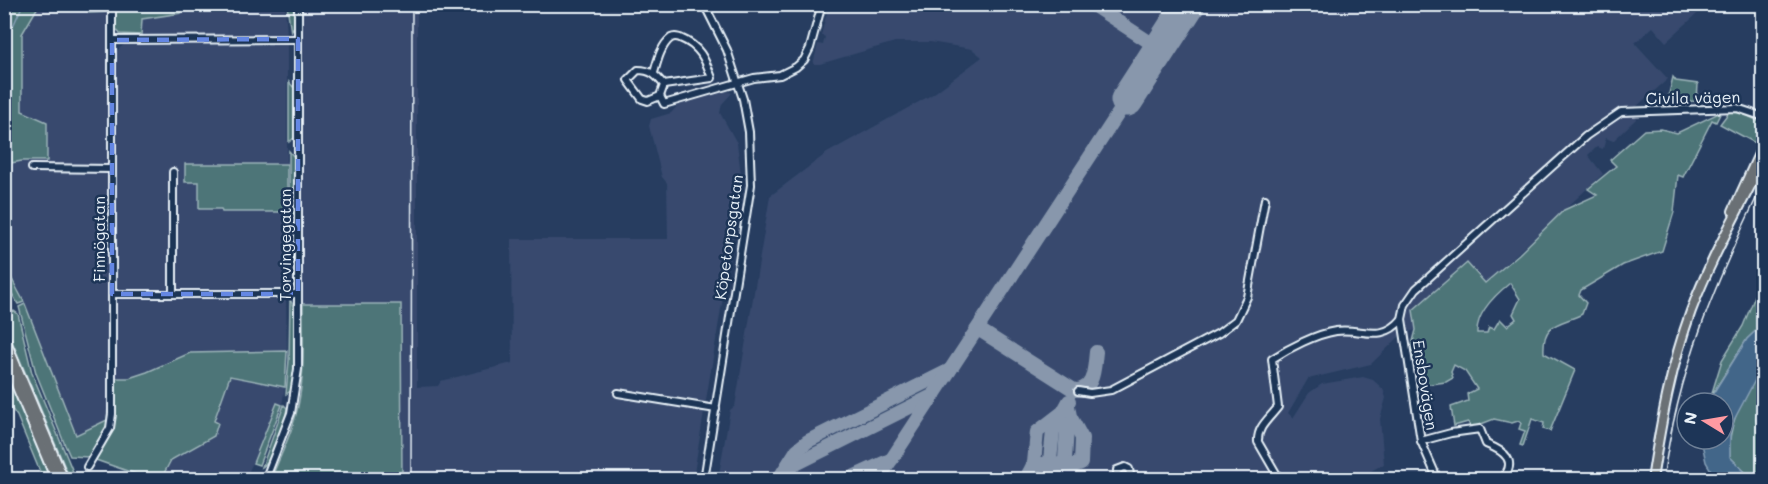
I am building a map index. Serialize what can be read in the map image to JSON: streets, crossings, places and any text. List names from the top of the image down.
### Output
{
  "streets": {
    "street": [
      "Civila vägen",
      "Köpetorpsgatan",
      "Finnögatan",
      "Torvingegatan",
      "Ensbovägen"
    ]
  },
  "crossings": [
    ["Civila vägen", "Ensbovägen"]
  ],
  "north": "left"
}
